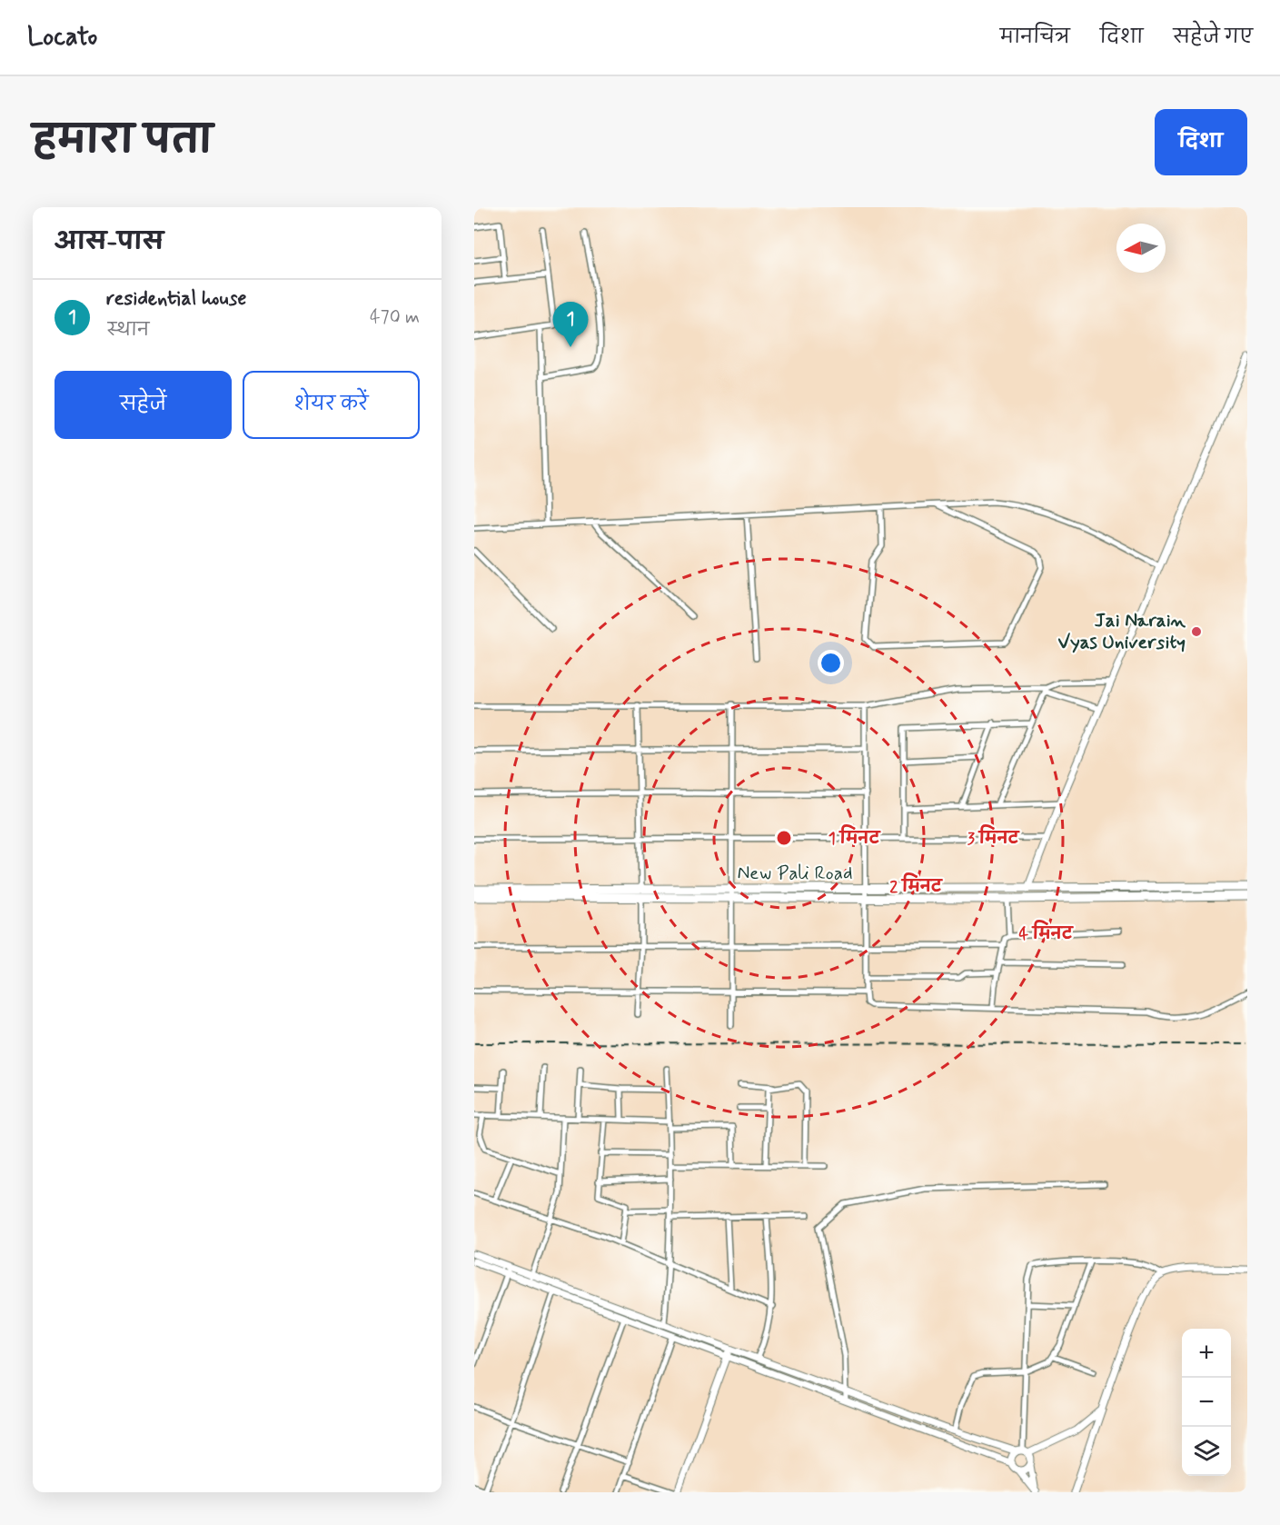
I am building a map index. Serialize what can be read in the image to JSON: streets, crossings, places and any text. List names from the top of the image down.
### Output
{
  "streets": {
    "highway": ["New Pali Road"]
  },
  "places": ["Jai Narain Vyas University"],
  "north": "left",
  "page": {
    "header": "Locato",
    "nav": ["मानचित्र", "दिशा", "सहेजे गए"],
    "title": "हमारा पता",
    "buttons": [
      "दिशा",
      ["सहेजें", "शेयर करें"]
    ],
    "heading": "आस-पास",
    "list": [
      {
        "mark": "1",
        "name": "residential house",
        "note": "स्थान",
        "value": "470 m"
      }
    ],
    "pins": "1",
    "map_buttons": ["+", "−"]
  },
  "rings": [
    "1 मिनट",
    "3 मिनट",
    "2 मिनट",
    "4 मिनट"
  ]
}
